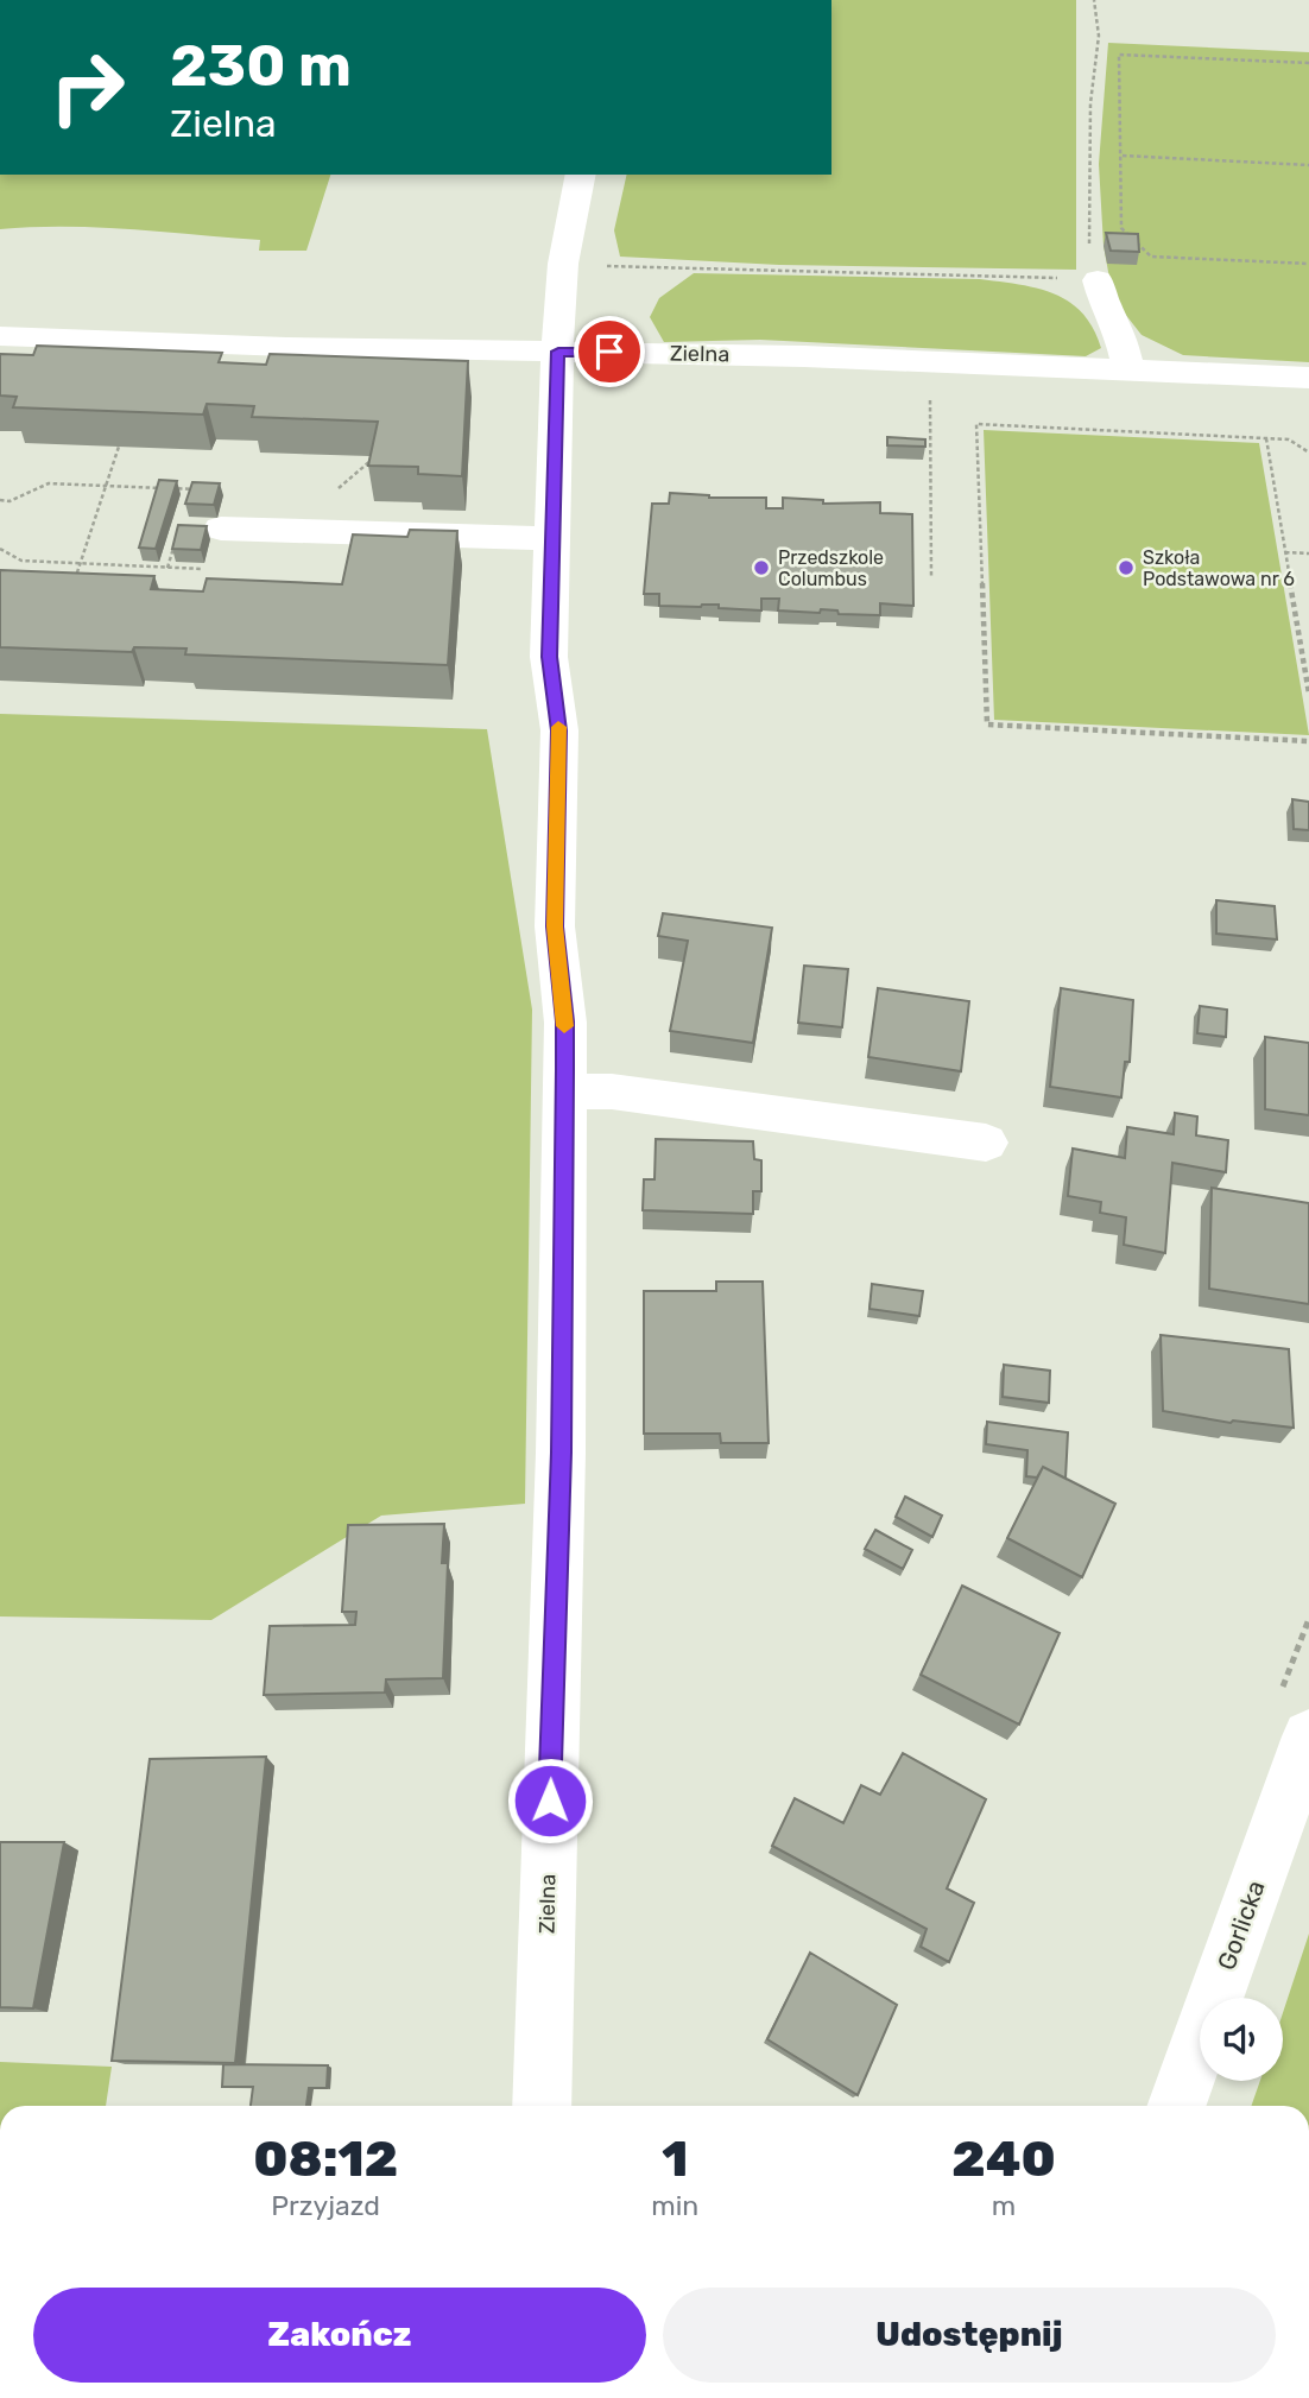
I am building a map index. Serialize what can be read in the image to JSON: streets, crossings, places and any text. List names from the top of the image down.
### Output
{
  "streets": {
    "street": ["Zielna", "Gorlicka"]
  },
  "places": ["Przedszkole Columbus", "Szkoła Podstawowa nr 6"],
  "page": {
    "turn": ["230 m", "Zielna"],
    "eta": [
      "08:12",
      "Przyjazd",
      "1",
      "min",
      "240",
      "m"
    ],
    "buttons": ["Zakończ", "Udostępnij"]
  }
}
